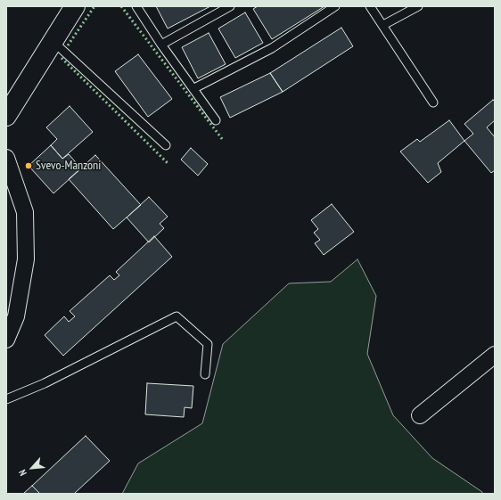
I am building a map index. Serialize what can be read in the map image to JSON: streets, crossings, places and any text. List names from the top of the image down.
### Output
{
  "places": ["Svevo-Manzoni"],
  "north": "bottom left"
}
